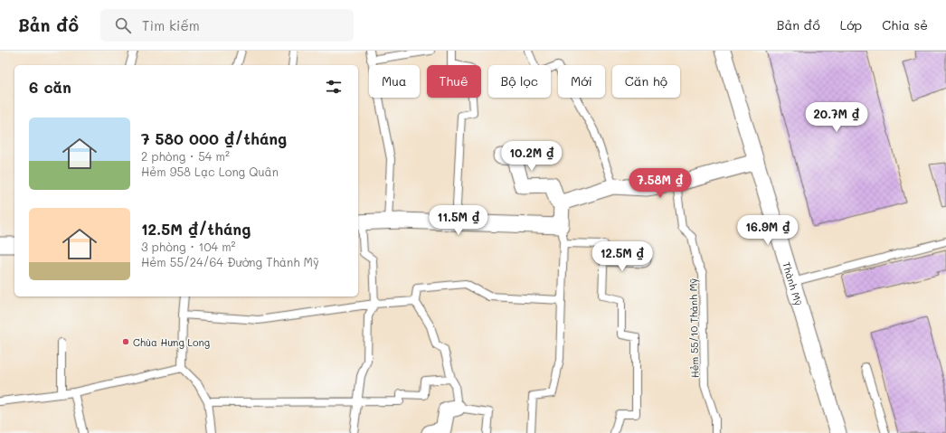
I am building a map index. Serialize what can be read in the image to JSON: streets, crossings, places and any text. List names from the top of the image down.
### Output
{
  "streets": {
    "street": ["Thành Mỹ"],
    "lane": ["Hẻm 55/10 Thành Mỹ"]
  },
  "places": ["Chùa Hưng Long"],
  "page": {
    "header": "Bản đồ",
    "search": "Tìm kiếm",
    "nav": ["Bản đồ", "Lớp", "Chia sẻ"],
    "chip": [
      "Mua",
      "Thuê",
      "Bộ lọc",
      "Mới",
      "Căn hộ"
    ],
    "heading": "6 căn",
    "price": [
      "20.7M ₫",
      "10.2M ₫",
      "7.58M ₫",
      "11.5M ₫",
      "16.9M ₫",
      "12.5M ₫"
    ],
    "list": [
      {
        "name": "7 580 000 ₫/tháng",
        "note": "2 phòng · 54 m² · Hẻm 958 Lạc Long Quân"
      },
      {
        "name": "12.5M ₫/tháng",
        "note": "3 phòng · 104 m² · Hẻm 55/24/64 Đường Thành Mỹ"
      }
    ]
  }
}
